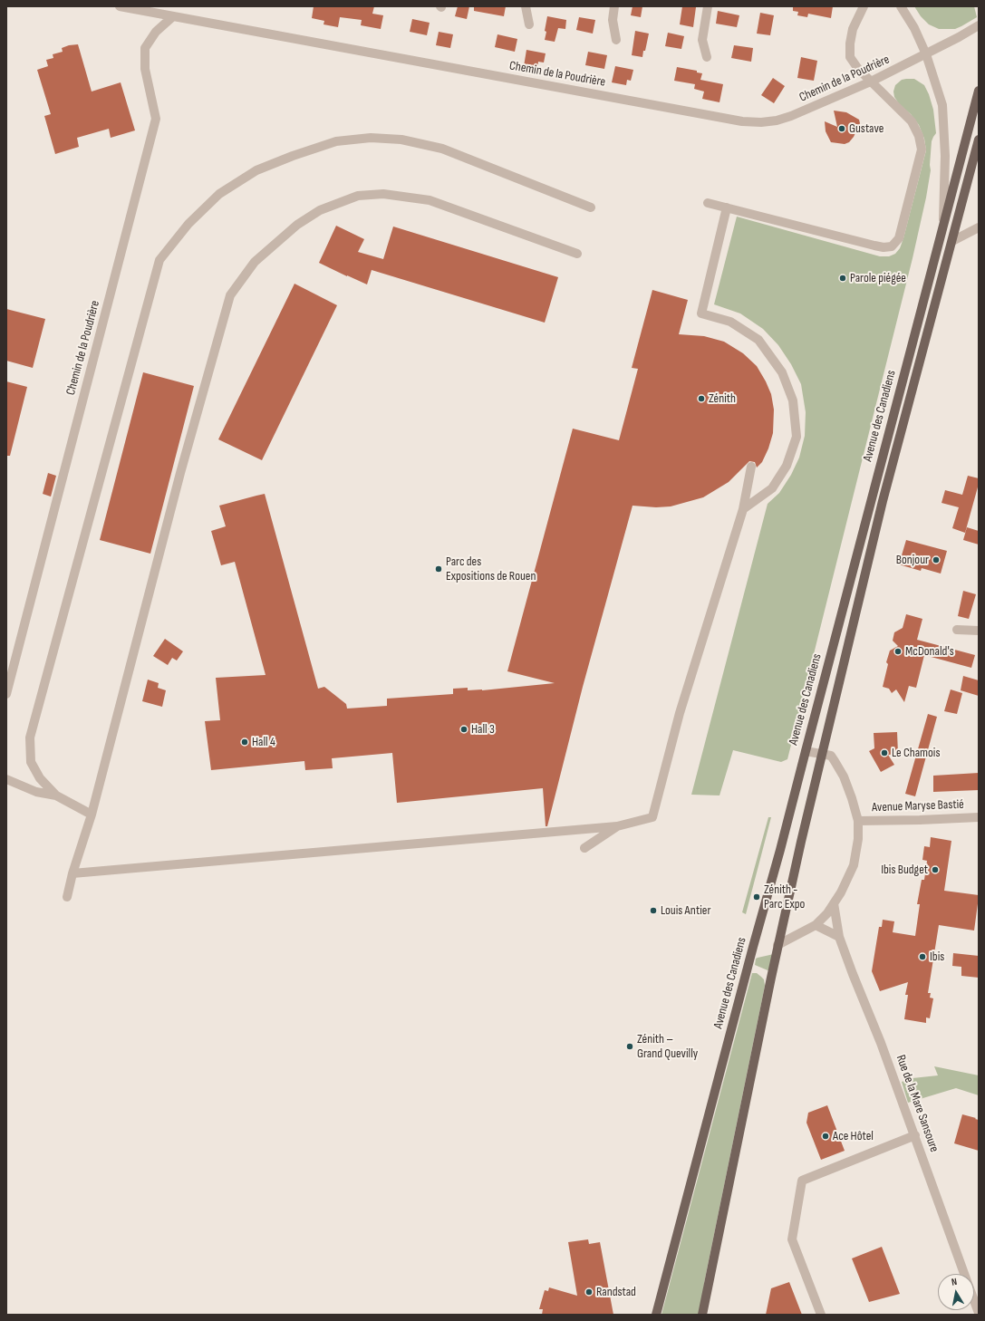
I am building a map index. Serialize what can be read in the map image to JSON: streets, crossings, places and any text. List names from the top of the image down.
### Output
{
  "streets": {
    "main road": ["Avenue des Canadiens"],
    "street": ["Chemin de la Poudrière", "Avenue Maryse Bastié", "Rue de la Mare Sansoure"]
  },
  "places": [
    "Gustave",
    "Parole piégée",
    "Zénith",
    "Bonjour",
    "Parc des Expositions de Rouen",
    "McDonald's",
    "Hall 3",
    "Hall 4",
    "Le Chamois",
    "Ibis Budget",
    "Zénith - Parc Expo",
    "Louis Antier",
    "Ibis",
    "Zénith – Grand Quevilly",
    "Ace Hôtel",
    "Randstad"
  ],
  "north": "top"
}
